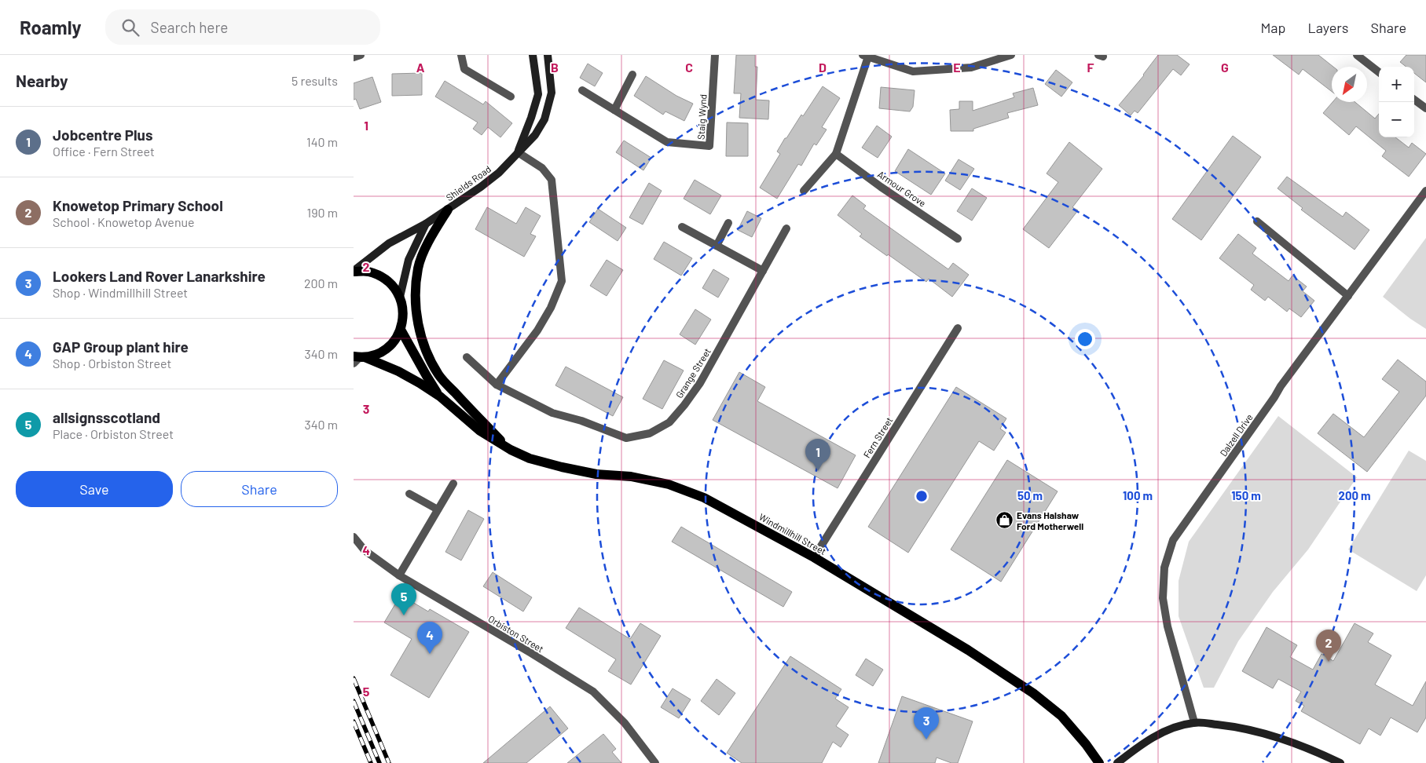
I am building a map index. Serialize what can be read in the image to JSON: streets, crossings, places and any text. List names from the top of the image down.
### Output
{
  "streets": {
    "main road": ["Shields Road", "Windmillhill Street"],
    "street": [
      "Staig Wynd",
      "Armour Grove",
      "Grange Street",
      "Dalzell Drive",
      "Fern Street",
      "Orbiston Street"
    ]
  },
  "crossings": [
    ["Fern Street", "Windmillhill Street"]
  ],
  "places": {
    "shop": ["Evans Halshaw Ford Motherwell"]
  },
  "north": "bottom left",
  "page": {
    "header": "Roamly",
    "search": "Search here",
    "nav": ["Map", "Layers", "Share"],
    "heading": ["Nearby", "5 results"],
    "map_buttons": ["+", "−"],
    "list": [
      {
        "mark": "1",
        "name": "Jobcentre Plus",
        "note": "Office · Fern Street",
        "value": "140 m"
      },
      {
        "mark": "2",
        "name": "Knowetop Primary School",
        "note": "School · Knowetop Avenue",
        "value": "190 m"
      },
      {
        "mark": "3",
        "name": "Lookers Land Rover Lanarkshire",
        "note": "Shop · Windmillhill Street",
        "value": "200 m"
      },
      {
        "mark": "4",
        "name": "GAP Group plant hire",
        "note": "Shop · Orbiston Street",
        "value": "340 m"
      },
      {
        "mark": "5",
        "name": "allsignsscotland",
        "note": "Place · Orbiston Street",
        "value": "340 m"
      }
    ],
    "pins": [
      "1",
      "5",
      "4",
      "2",
      "3"
    ],
    "buttons": ["Save", "Share"]
  },
  "grid": {
    "columns": [
      "A",
      "B",
      "C",
      "D",
      "E",
      "F",
      "G"
    ],
    "rows": [
      "1",
      "2",
      "3",
      "4",
      "5"
    ]
  },
  "rings": [
    "50 m",
    "100 m",
    "150 m",
    "200 m"
  ]
}
